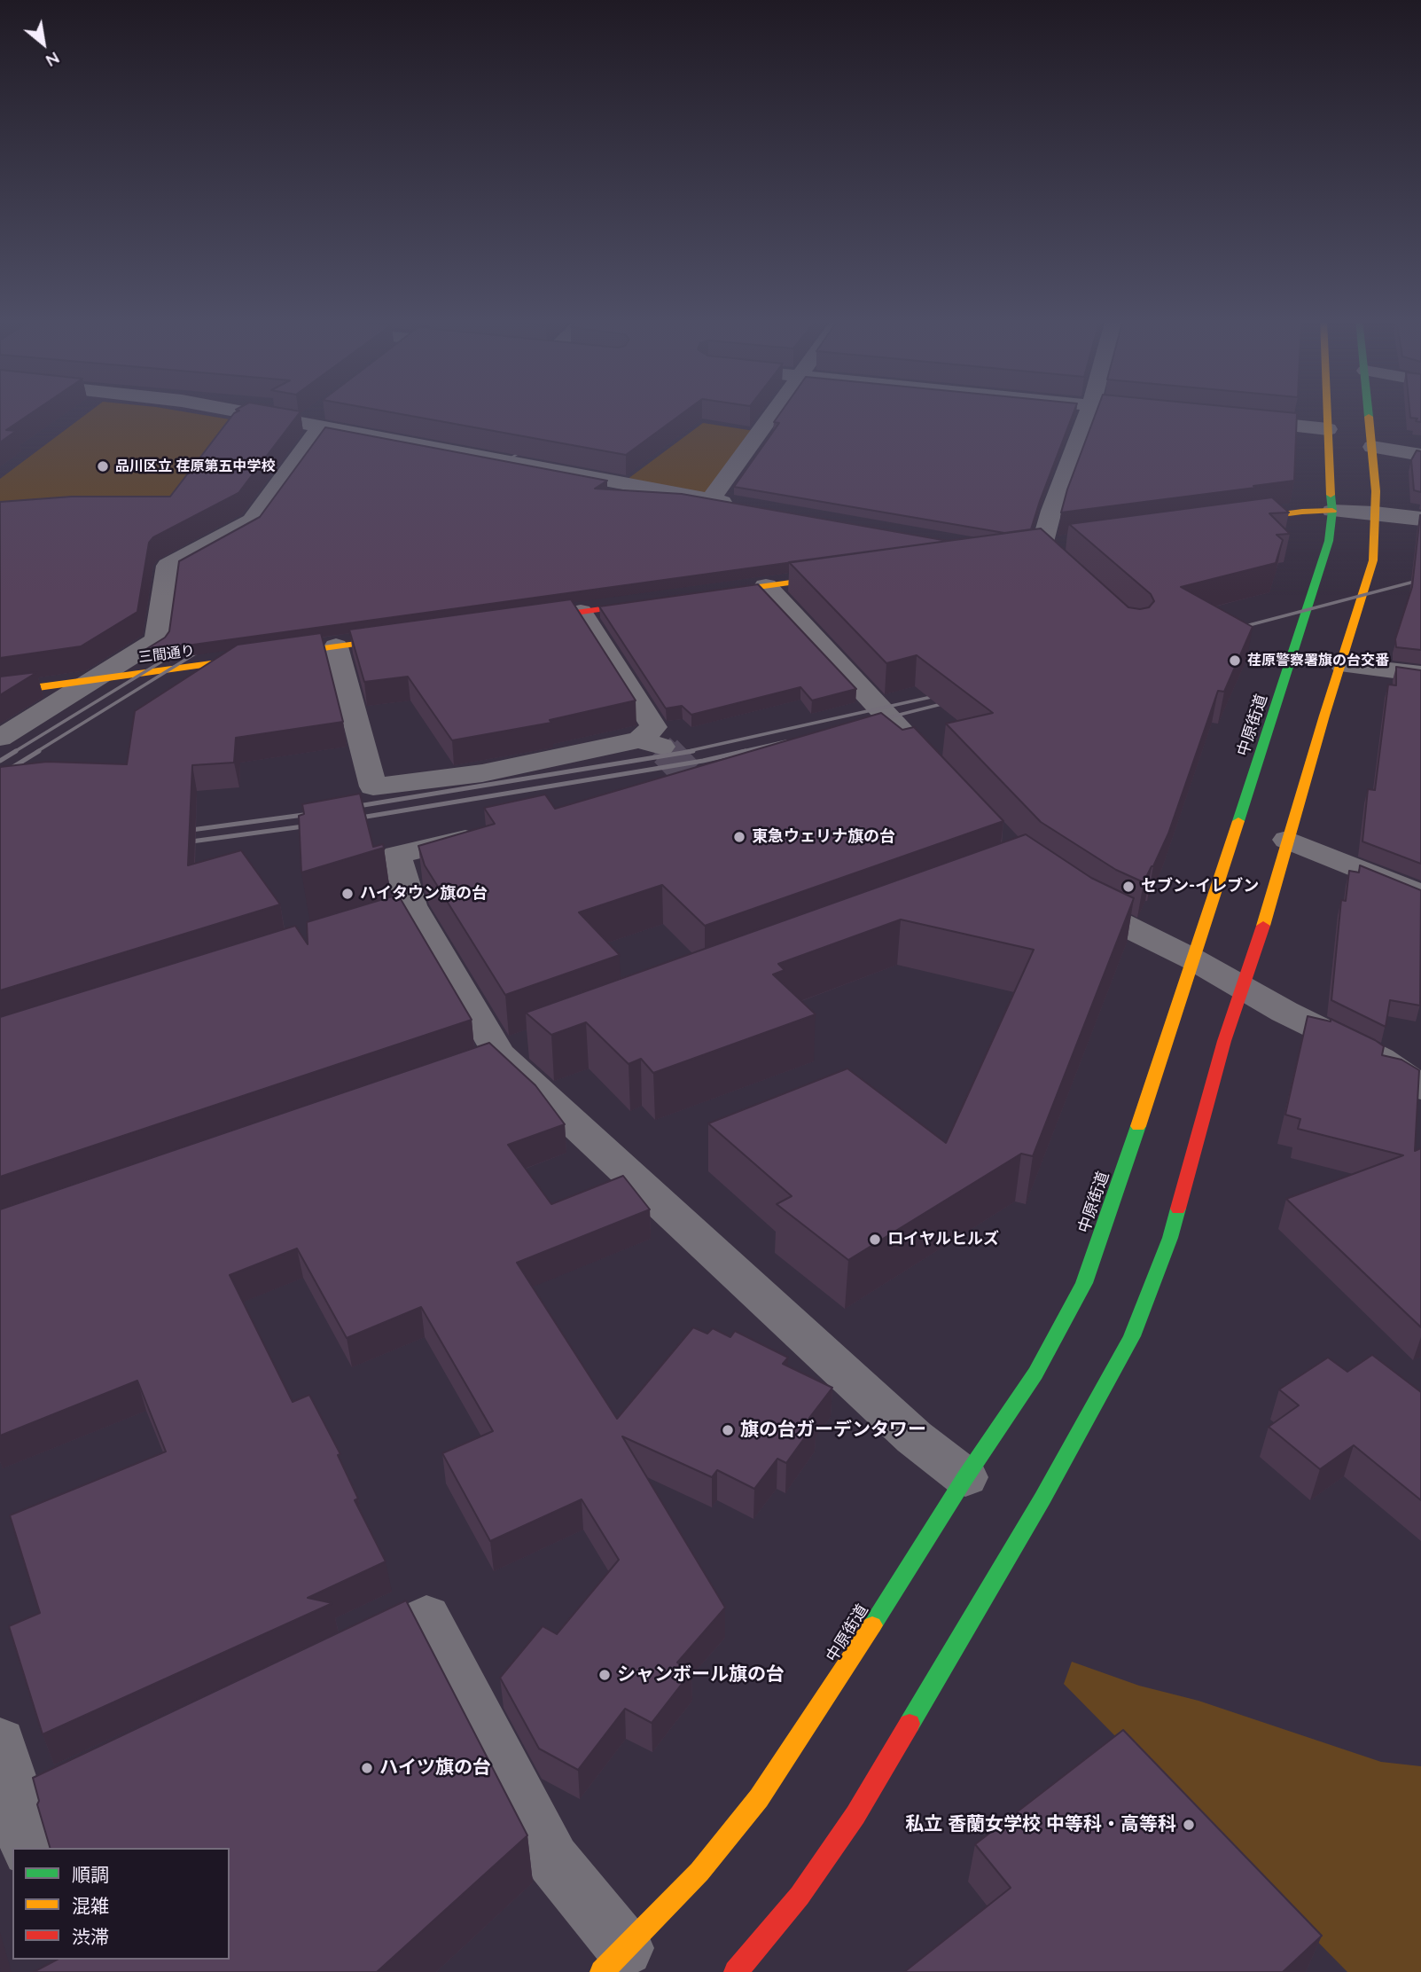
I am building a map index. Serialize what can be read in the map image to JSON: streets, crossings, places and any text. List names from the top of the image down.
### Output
{
  "streets": {
    "main road": ["三間通り", "中原街道"]
  },
  "places": [
    "品川区立 荏原第五中学校",
    "荏原警察署旗の台交番",
    "東急ウェリナ旗の台",
    "セブン-イレブン",
    "ハイタウン旗の台",
    "ロイヤルヒルズ",
    "旗の台ガーデンタワー",
    "シャンボール旗の台",
    "ハイツ旗の台",
    "私立 香蘭女学校 中等科・高等科"
  ],
  "legend": ["順調", "混雑", "渋滞"],
  "north": "bottom right"
}
